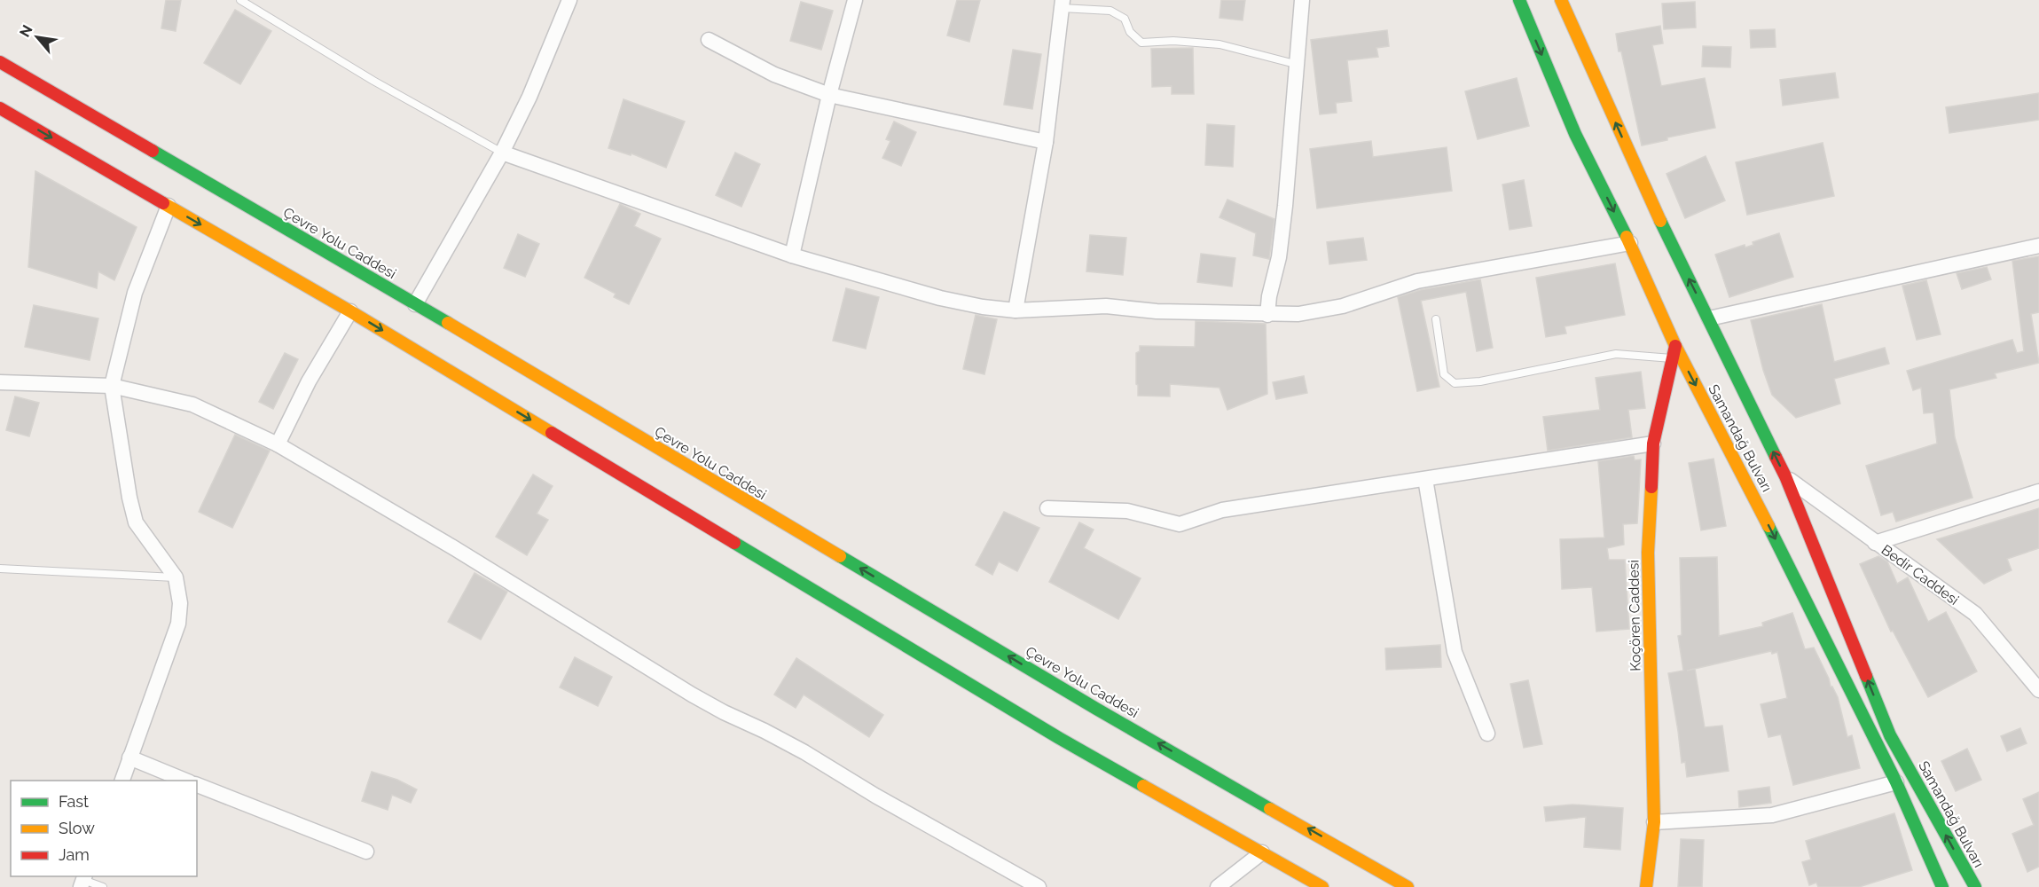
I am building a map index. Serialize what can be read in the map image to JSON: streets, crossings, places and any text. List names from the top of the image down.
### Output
{
  "streets": {
    "main road": ["Çevre Yolu Caddesi", "Samandağ Bulvarı", "Koçören Caddesi"],
    "street": ["Bedir Caddesi"]
  },
  "crossings": [
    ["Samandağ Bulvarı", "Bedir Caddesi"],
    ["Samandağ Bulvarı", "Koçören Caddesi"]
  ],
  "legend": ["Fast", "Slow", "Jam"],
  "north": "top left"
}
